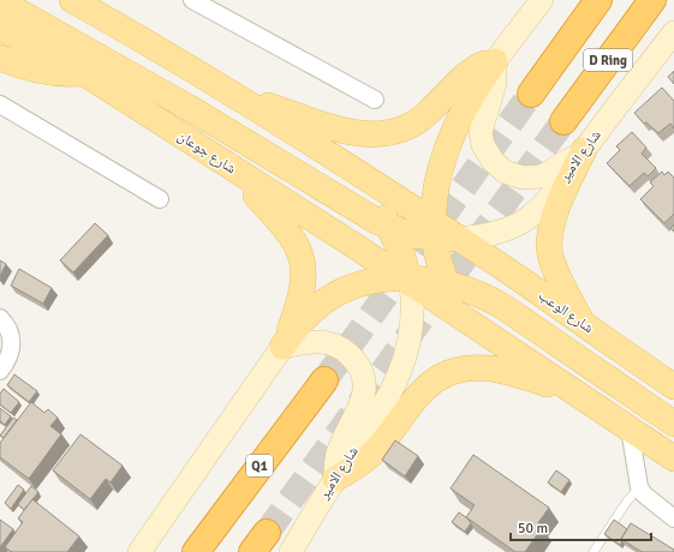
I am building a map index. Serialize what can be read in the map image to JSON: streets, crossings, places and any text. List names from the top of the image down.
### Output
{
  "streets": {
    "highway": ["D Ring", "Q1"],
    "main road": ["شارع جوعان", "شارع الامير", "شارع الوعب"]
  },
  "crossings": [
    ["شارع جوعان", "شارع الامير"],
    ["شارع الامير", "شارع الوعب"]
  ],
  "scale_bar": "50 m"
}
